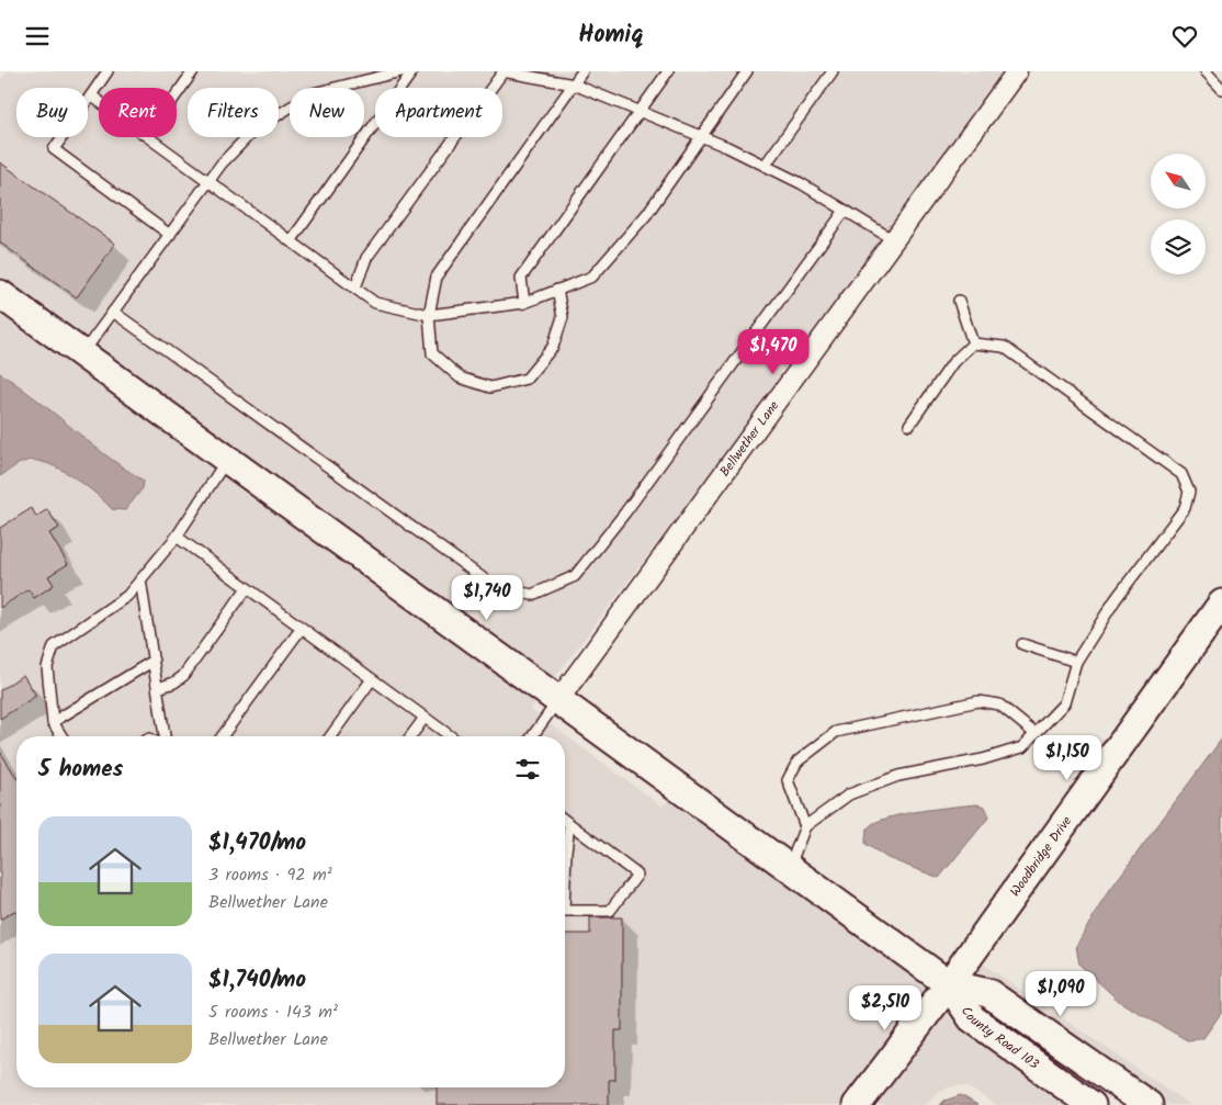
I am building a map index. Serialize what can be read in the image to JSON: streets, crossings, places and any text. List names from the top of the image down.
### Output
{
  "streets": {
    "street": ["Bellwether Lane", "Woodbridge Drive", "County Road 103"]
  },
  "crossings": [
    ["Woodbridge Drive", "County Road 103"]
  ],
  "north": "top left",
  "page": {
    "header": "Homiq",
    "chip": [
      "Buy",
      "Rent",
      "Filters",
      "New",
      "Apartment"
    ],
    "price": [
      "$1,470",
      "$1,740",
      "$1,150",
      "$1,090",
      "$2,510"
    ],
    "heading": "5 homes",
    "list": [
      {
        "name": "$1,470/mo",
        "note": "3 rooms · 92 m² · Bellwether Lane"
      },
      {
        "name": "$1,740/mo",
        "note": "5 rooms · 143 m² · Bellwether Lane"
      }
    ]
  }
}
